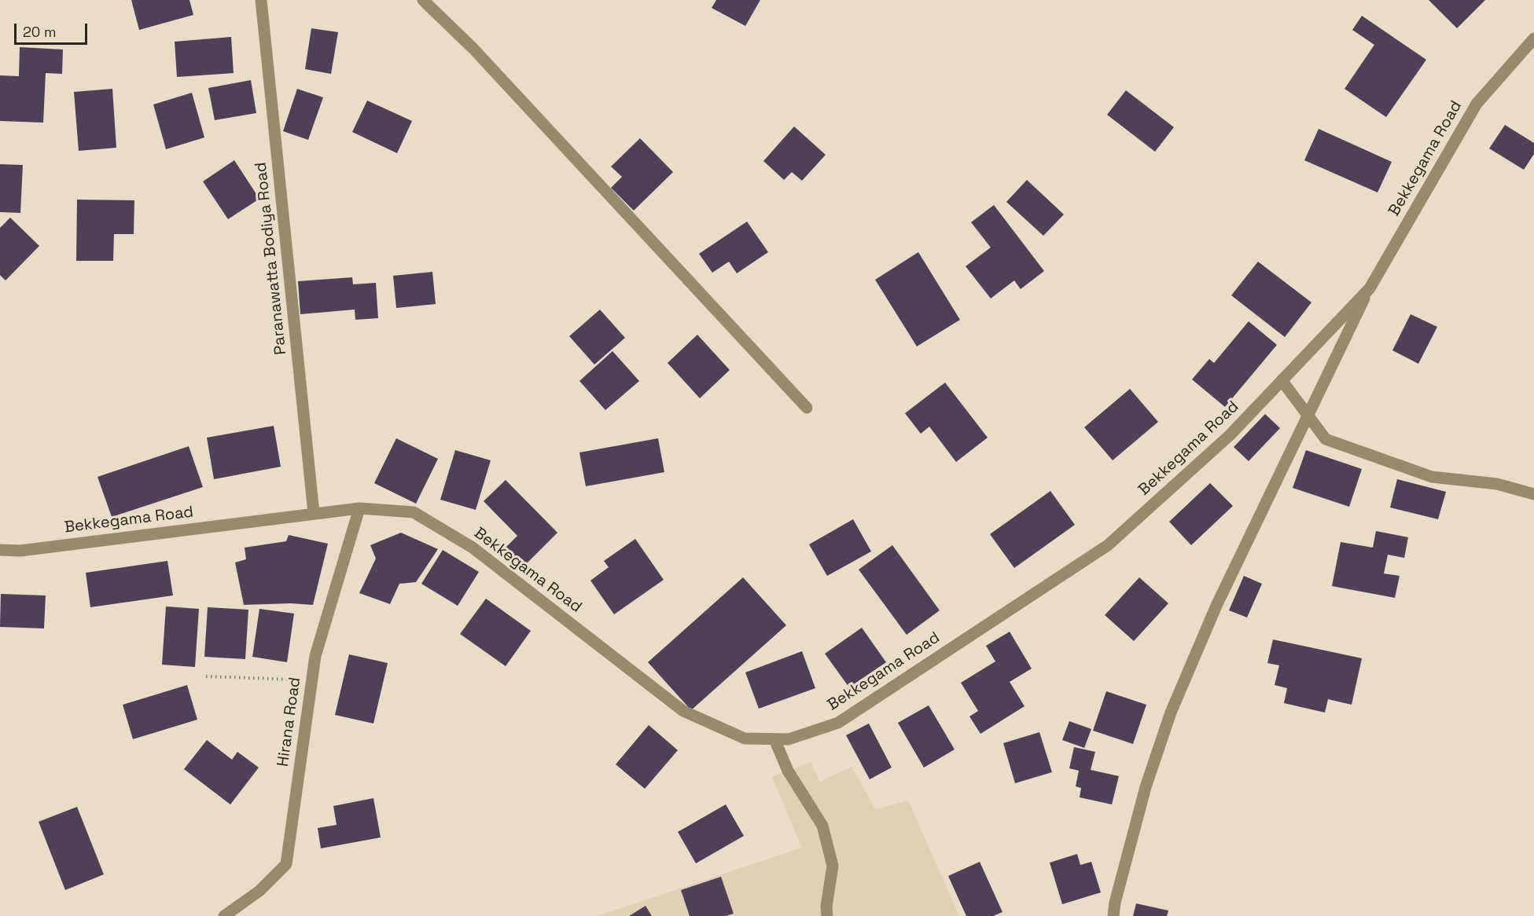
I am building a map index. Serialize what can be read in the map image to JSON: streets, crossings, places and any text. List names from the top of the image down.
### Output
{
  "streets": {
    "street": ["Bekkegama Road", "Paranawatta Bodiya Road", "Hirana Road"]
  },
  "crossings": [
    ["Bekkegama Road", "Paranawatta Bodiya Road"],
    ["Bekkegama Road", "Hirana Road"]
  ],
  "scale_bar": "20 m"
}
